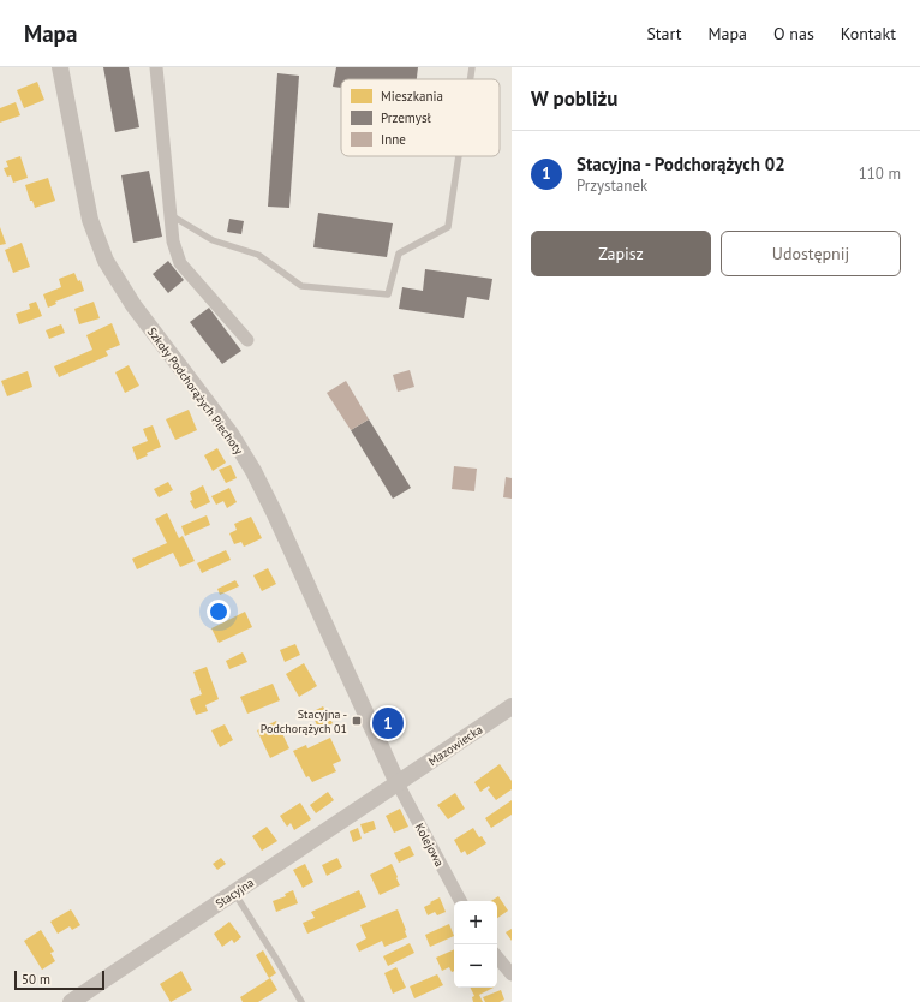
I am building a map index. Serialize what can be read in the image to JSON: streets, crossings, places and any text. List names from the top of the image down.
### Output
{
  "streets": {
    "street": [
      "Szkoły Podchorążych Piechoty",
      "Mazowiecka",
      "Kolejowa",
      "Stacyjna"
    ]
  },
  "crossings": [
    ["Szkoły Podchorążych Piechoty", "Mazowiecka"],
    ["Szkoły Podchorążych Piechoty", "Kolejowa"],
    ["Szkoły Podchorążych Piechoty", "Stacyjna"],
    ["Mazowiecka", "Kolejowa"],
    ["Mazowiecka", "Stacyjna"],
    ["Kolejowa", "Stacyjna"]
  ],
  "places": {
    "transit": ["Stacyjna - Podchorążych 01"]
  },
  "legend": ["Mieszkania", "Przemysł", "Inne"],
  "scale_bar": "50 m",
  "page": {
    "header": "Mapa",
    "nav": [
      "Start",
      "Mapa",
      "O nas",
      "Kontakt"
    ],
    "heading": "W pobliżu",
    "list": [
      {
        "mark": "1",
        "name": "Stacyjna - Podchorążych 02",
        "note": "Przystanek",
        "value": "110 m"
      }
    ],
    "buttons": ["Zapisz", "Udostępnij"],
    "pins": "1",
    "map_buttons": ["+", "−"],
    "scale": "50 m"
  }
}
